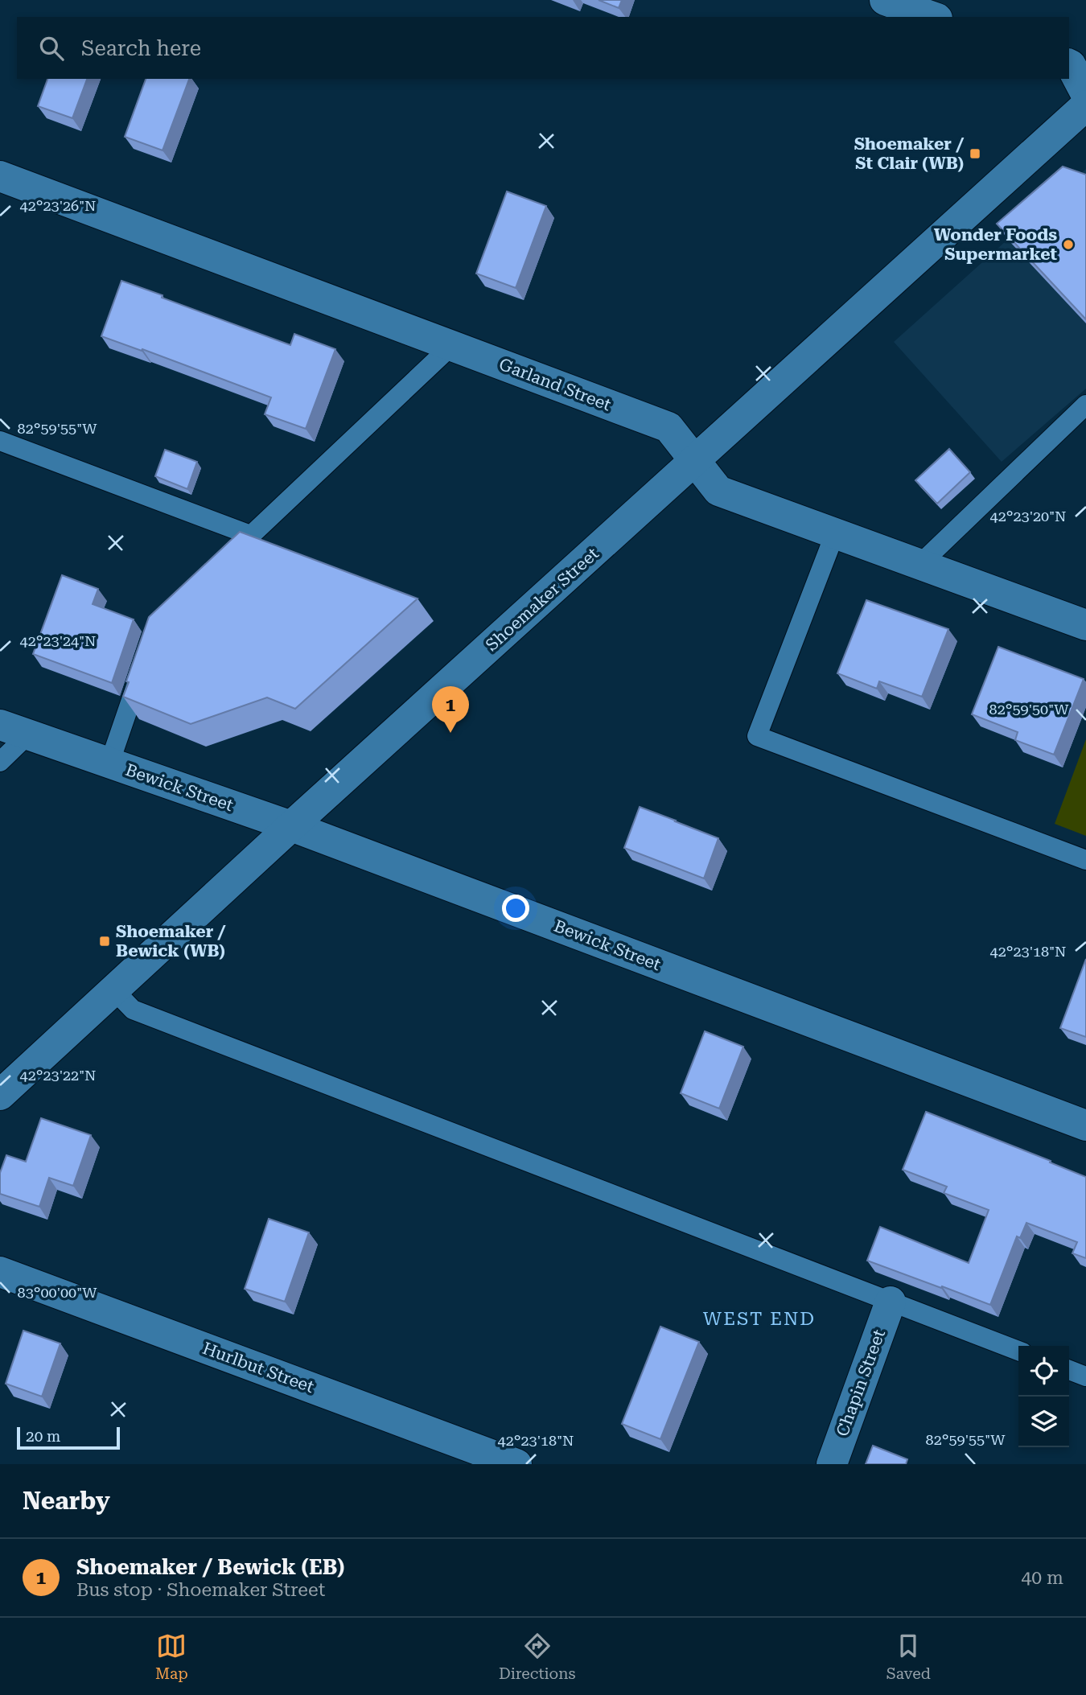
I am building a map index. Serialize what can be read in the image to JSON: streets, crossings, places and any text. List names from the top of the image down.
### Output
{
  "streets": {
    "street": [
      "Garland Street",
      "Shoemaker Street",
      "Bewick Street",
      "Hurlbut Street",
      "Chapin Street"
    ]
  },
  "crossings": [
    ["Garland Street", "Shoemaker Street"],
    ["Shoemaker Street", "Bewick Street"]
  ],
  "districts": ["WEST END"],
  "places": {
    "transit": ["Shoemaker / St Clair (WB)", "Shoemaker / Bewick (WB)"],
    "other": ["Wonder Foods Supermarket"]
  },
  "scale_bar": "20 m",
  "page": {
    "search": "Search here",
    "pins": "1",
    "scale": "20 m",
    "heading": "Nearby",
    "list": [
      {
        "mark": "1",
        "name": "Shoemaker / Bewick (EB)",
        "note": "Bus stop · Shoemaker Street",
        "value": "40 m"
      }
    ],
    "nav": ["Map", "Directions", "Saved"]
  },
  "coordinates": [
    "42°23'26\"N",
    "82°59'55\"W",
    "42°23'20\"N",
    "42°23'24\"N",
    "82°59'50\"W",
    "42°23'18\"N",
    "42°23'22\"N",
    "83°00'00\"W"
  ]
}
